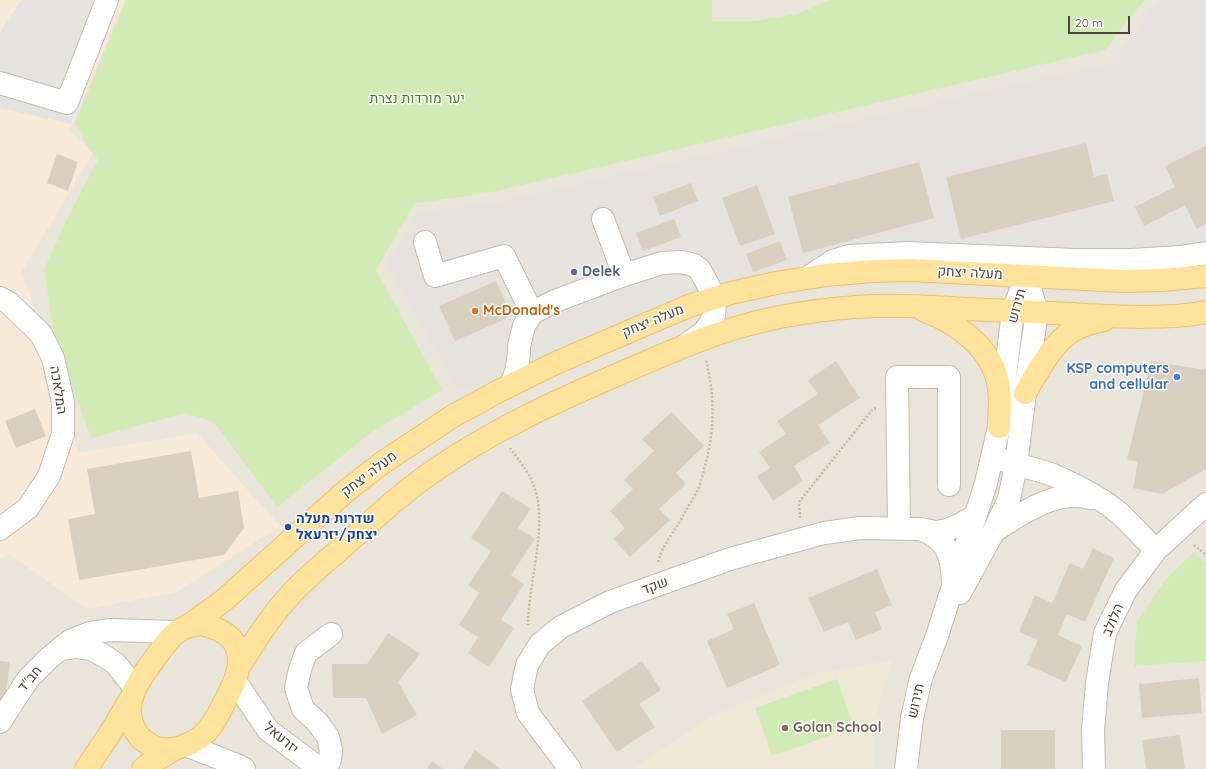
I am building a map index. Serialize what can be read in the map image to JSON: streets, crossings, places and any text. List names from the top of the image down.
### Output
{
  "streets": {
    "main road": ["מעלה יצחק"],
    "street": [
      "תירוש",
      "המלאכה",
      "שקד",
      "הלולב",
      "חב\"ד",
      "יזרעאל"
    ]
  },
  "crossings": [
    ["מעלה יצחק", "תירוש"],
    ["מעלה יצחק", "יזרעאל"],
    ["תירוש", "שקד"]
  ],
  "parks": ["יער מורדות נצרת"],
  "places": [
    "Delek",
    "McDonald's",
    "KSP computers and cellular",
    "שדרות מעלה יצחק/יזרעאל",
    "Golan School"
  ],
  "scale_bar": "20 m"
}
